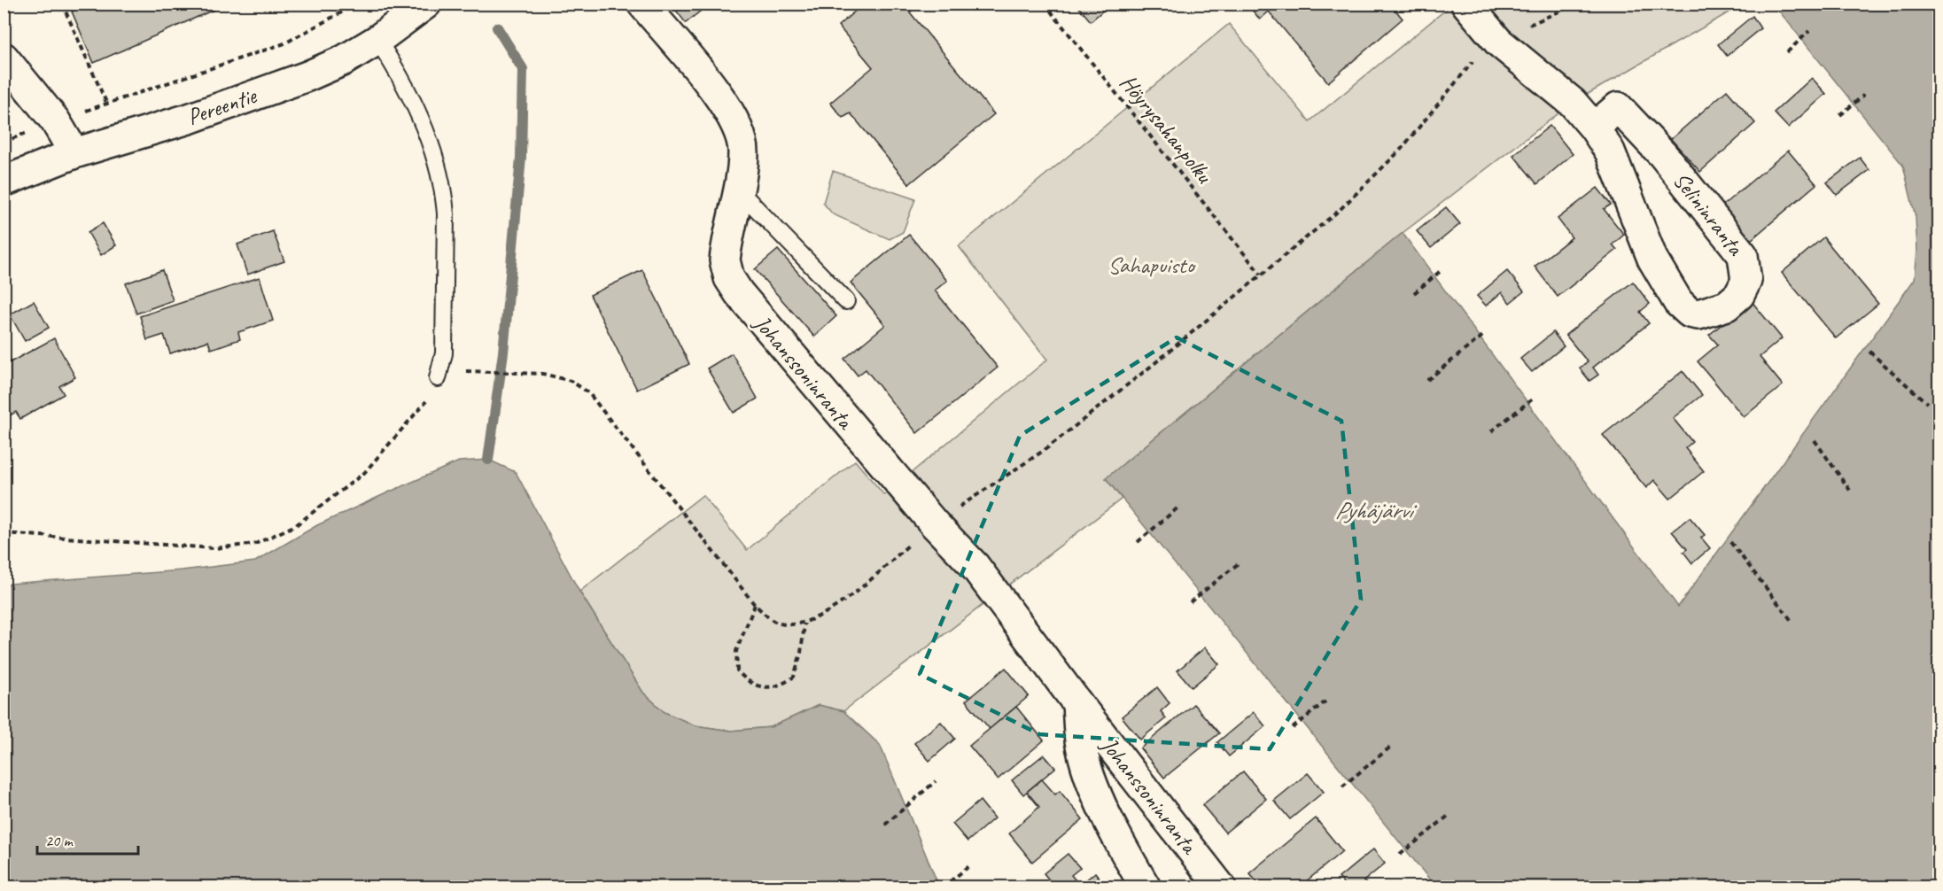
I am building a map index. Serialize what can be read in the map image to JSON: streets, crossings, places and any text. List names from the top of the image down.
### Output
{
  "streets": {
    "street": ["Pereentie", "Selininranta", "Johanssoninranta"],
    "path": ["Höyrysahanpolku"]
  },
  "water": ["Pyhäjärvi"],
  "parks": ["Sahapuisto"],
  "scale_bar": "20 m"
}
